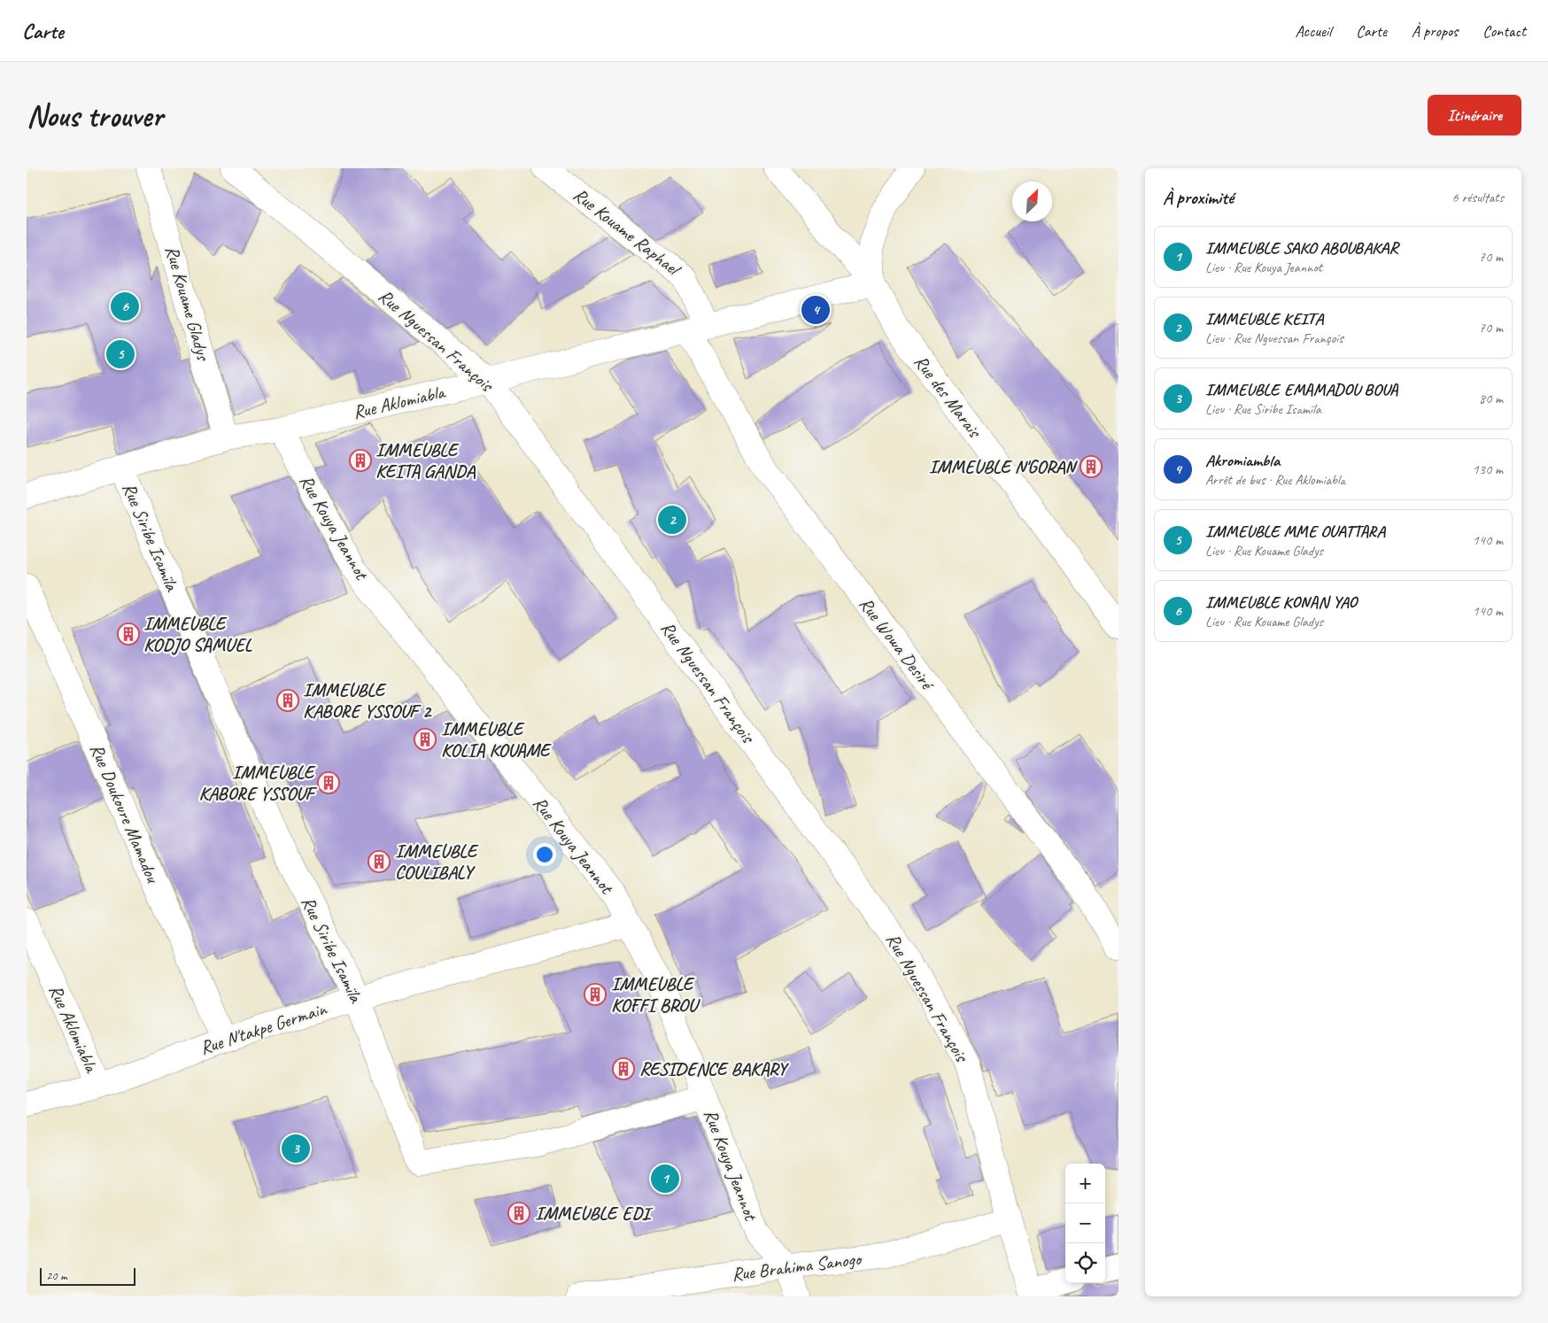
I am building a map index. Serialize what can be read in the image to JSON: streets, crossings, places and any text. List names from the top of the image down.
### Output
{
  "streets": {
    "street": [
      "Rue Kouame Raphael",
      "Rue Kouame Gladys",
      "Rue Nguessan François",
      "Rue des Marais",
      "Rue Aklomiabla",
      "Rue Kouya Jeannot",
      "Rue Siribe Isamïla",
      "Rue Wowa Desiré",
      "Rue Doukoure Mamadou",
      "Rue N'takpe Germain",
      "Rue Brahima Sanogo"
    ]
  },
  "crossings": [
    ["Rue Kouame Raphael", "Rue Aklomiabla"],
    ["Rue Kouame Raphael", "Rue Wowa Desiré"],
    ["Rue Kouame Gladys", "Rue Aklomiabla"],
    ["Rue Nguessan François", "Rue Aklomiabla"],
    ["Rue Nguessan François", "Rue Brahima Sanogo"],
    ["Rue des Marais", "Rue Aklomiabla"],
    ["Rue Aklomiabla", "Rue Kouya Jeannot"],
    ["Rue Aklomiabla", "Rue Siribe Isamïla"],
    ["Rue Aklomiabla", "Rue Wowa Desiré"],
    ["Rue Aklomiabla", "Rue N'takpe Germain"],
    ["Rue Kouya Jeannot", "Rue Siribe Isamïla"],
    ["Rue Kouya Jeannot", "Rue N'takpe Germain"],
    ["Rue Kouya Jeannot", "Rue Brahima Sanogo"],
    ["Rue Siribe Isamïla", "Rue N'takpe Germain"],
    ["Rue Doukoure Mamadou", "Rue N'takpe Germain"]
  ],
  "places": {
    "building": [
      "IMMEUBLE KEITA GANDA",
      "IMMEUBLE N'GORAN",
      "IMMEUBLE KODJO SAMUEL",
      "IMMEUBLE KABORE YSSOUF 2",
      "IMMEUBLE KOLIA KOUAME",
      "IMMEUBLE KABORE YSSOUF",
      "IMMEUBLE COULIBALY",
      "IMMEUBLE KOFFI BROU",
      "RESIDENCE BAKARY",
      "IMMEUBLE EDI"
    ]
  },
  "scale_bar": "20 m",
  "north": "top right",
  "page": {
    "header": "Carte",
    "nav": [
      "Accueil",
      "Carte",
      "À propos",
      "Contact"
    ],
    "buttons": "Itinéraire",
    "title": "Nous trouver",
    "heading": ["À proximité", "6 résultats"],
    "list": [
      {
        "mark": "1",
        "name": "IMMEUBLE SAKO ABOUBAKAR",
        "note": "Lieu · Rue Kouya Jeannot",
        "value": "70 m"
      },
      {
        "mark": "2",
        "name": "IMMEUBLE KEITA",
        "note": "Lieu · Rue Nguessan François",
        "value": "70 m"
      },
      {
        "mark": "3",
        "name": "IMMEUBLE EMAMADOU BOUA",
        "note": "Lieu · Rue Siribe Isamïla",
        "value": "80 m"
      },
      {
        "mark": "4",
        "name": "Akromiambla",
        "note": "Arrêt de bus · Rue Aklomiabla",
        "value": "130 m"
      },
      {
        "mark": "5",
        "name": "IMMEUBLE MME OUATTARA",
        "note": "Lieu · Rue Kouame Gladys",
        "value": "140 m"
      },
      {
        "mark": "6",
        "name": "IMMEUBLE KONAN YAO",
        "note": "Lieu · Rue Kouame Gladys",
        "value": "140 m"
      }
    ],
    "pins": [
      "6",
      "4",
      "5",
      "2",
      "3",
      "1"
    ],
    "map_buttons": ["+", "−"],
    "scale": "20 m"
  }
}
